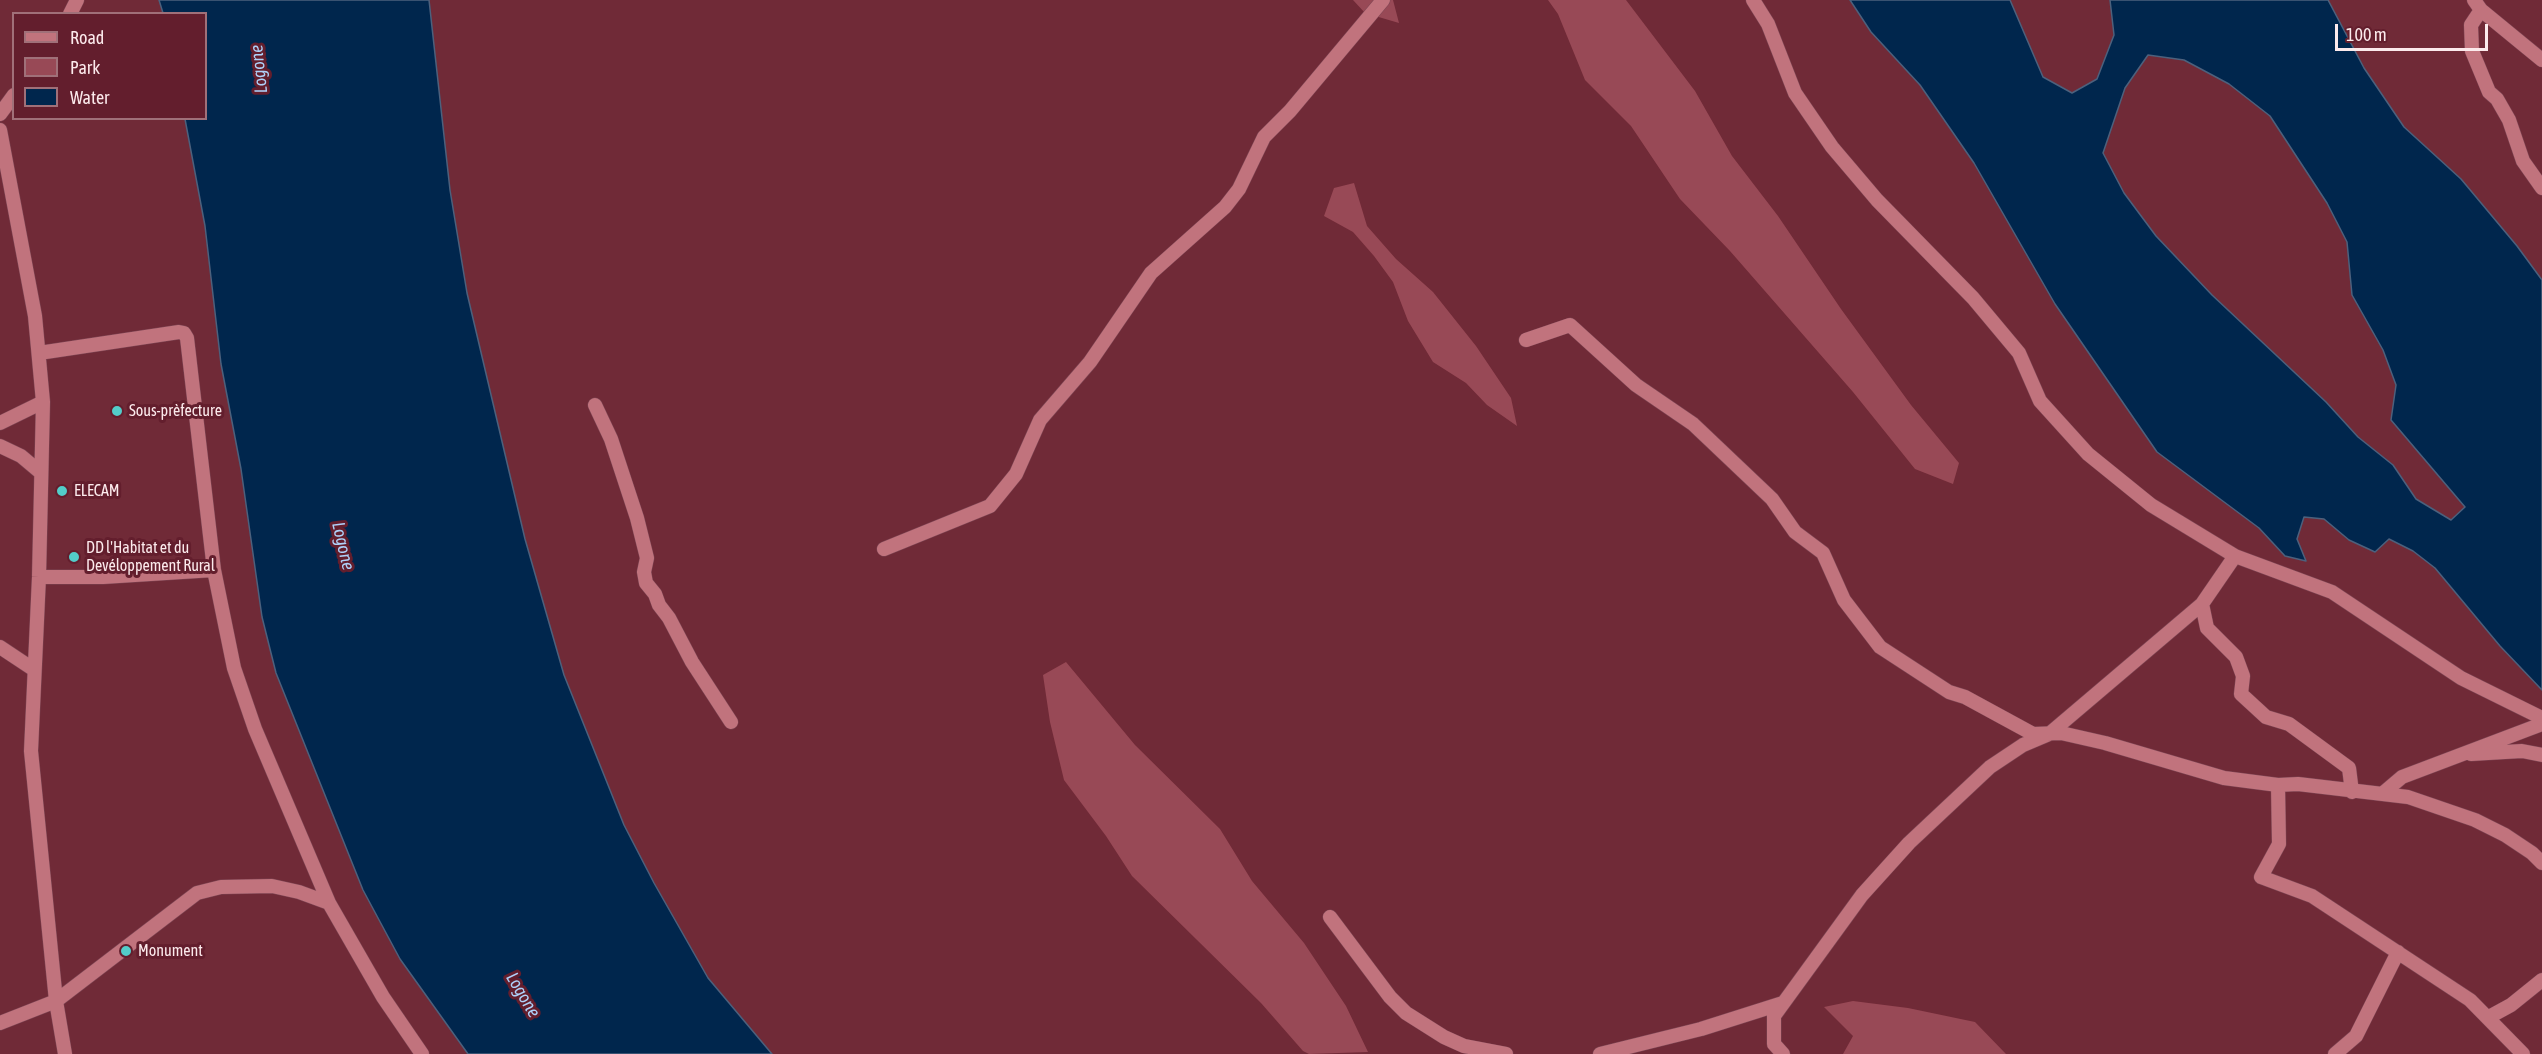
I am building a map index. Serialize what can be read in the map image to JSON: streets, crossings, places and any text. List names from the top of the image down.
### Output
{
  "water": ["Logone"],
  "places": [
    "Sous-prèfecture",
    "ELECAM",
    "DD l'Habitat et du Devéloppement Rural",
    "Monument"
  ],
  "legend": ["Road", "Park", "Water"],
  "scale_bar": "100 m"
}
